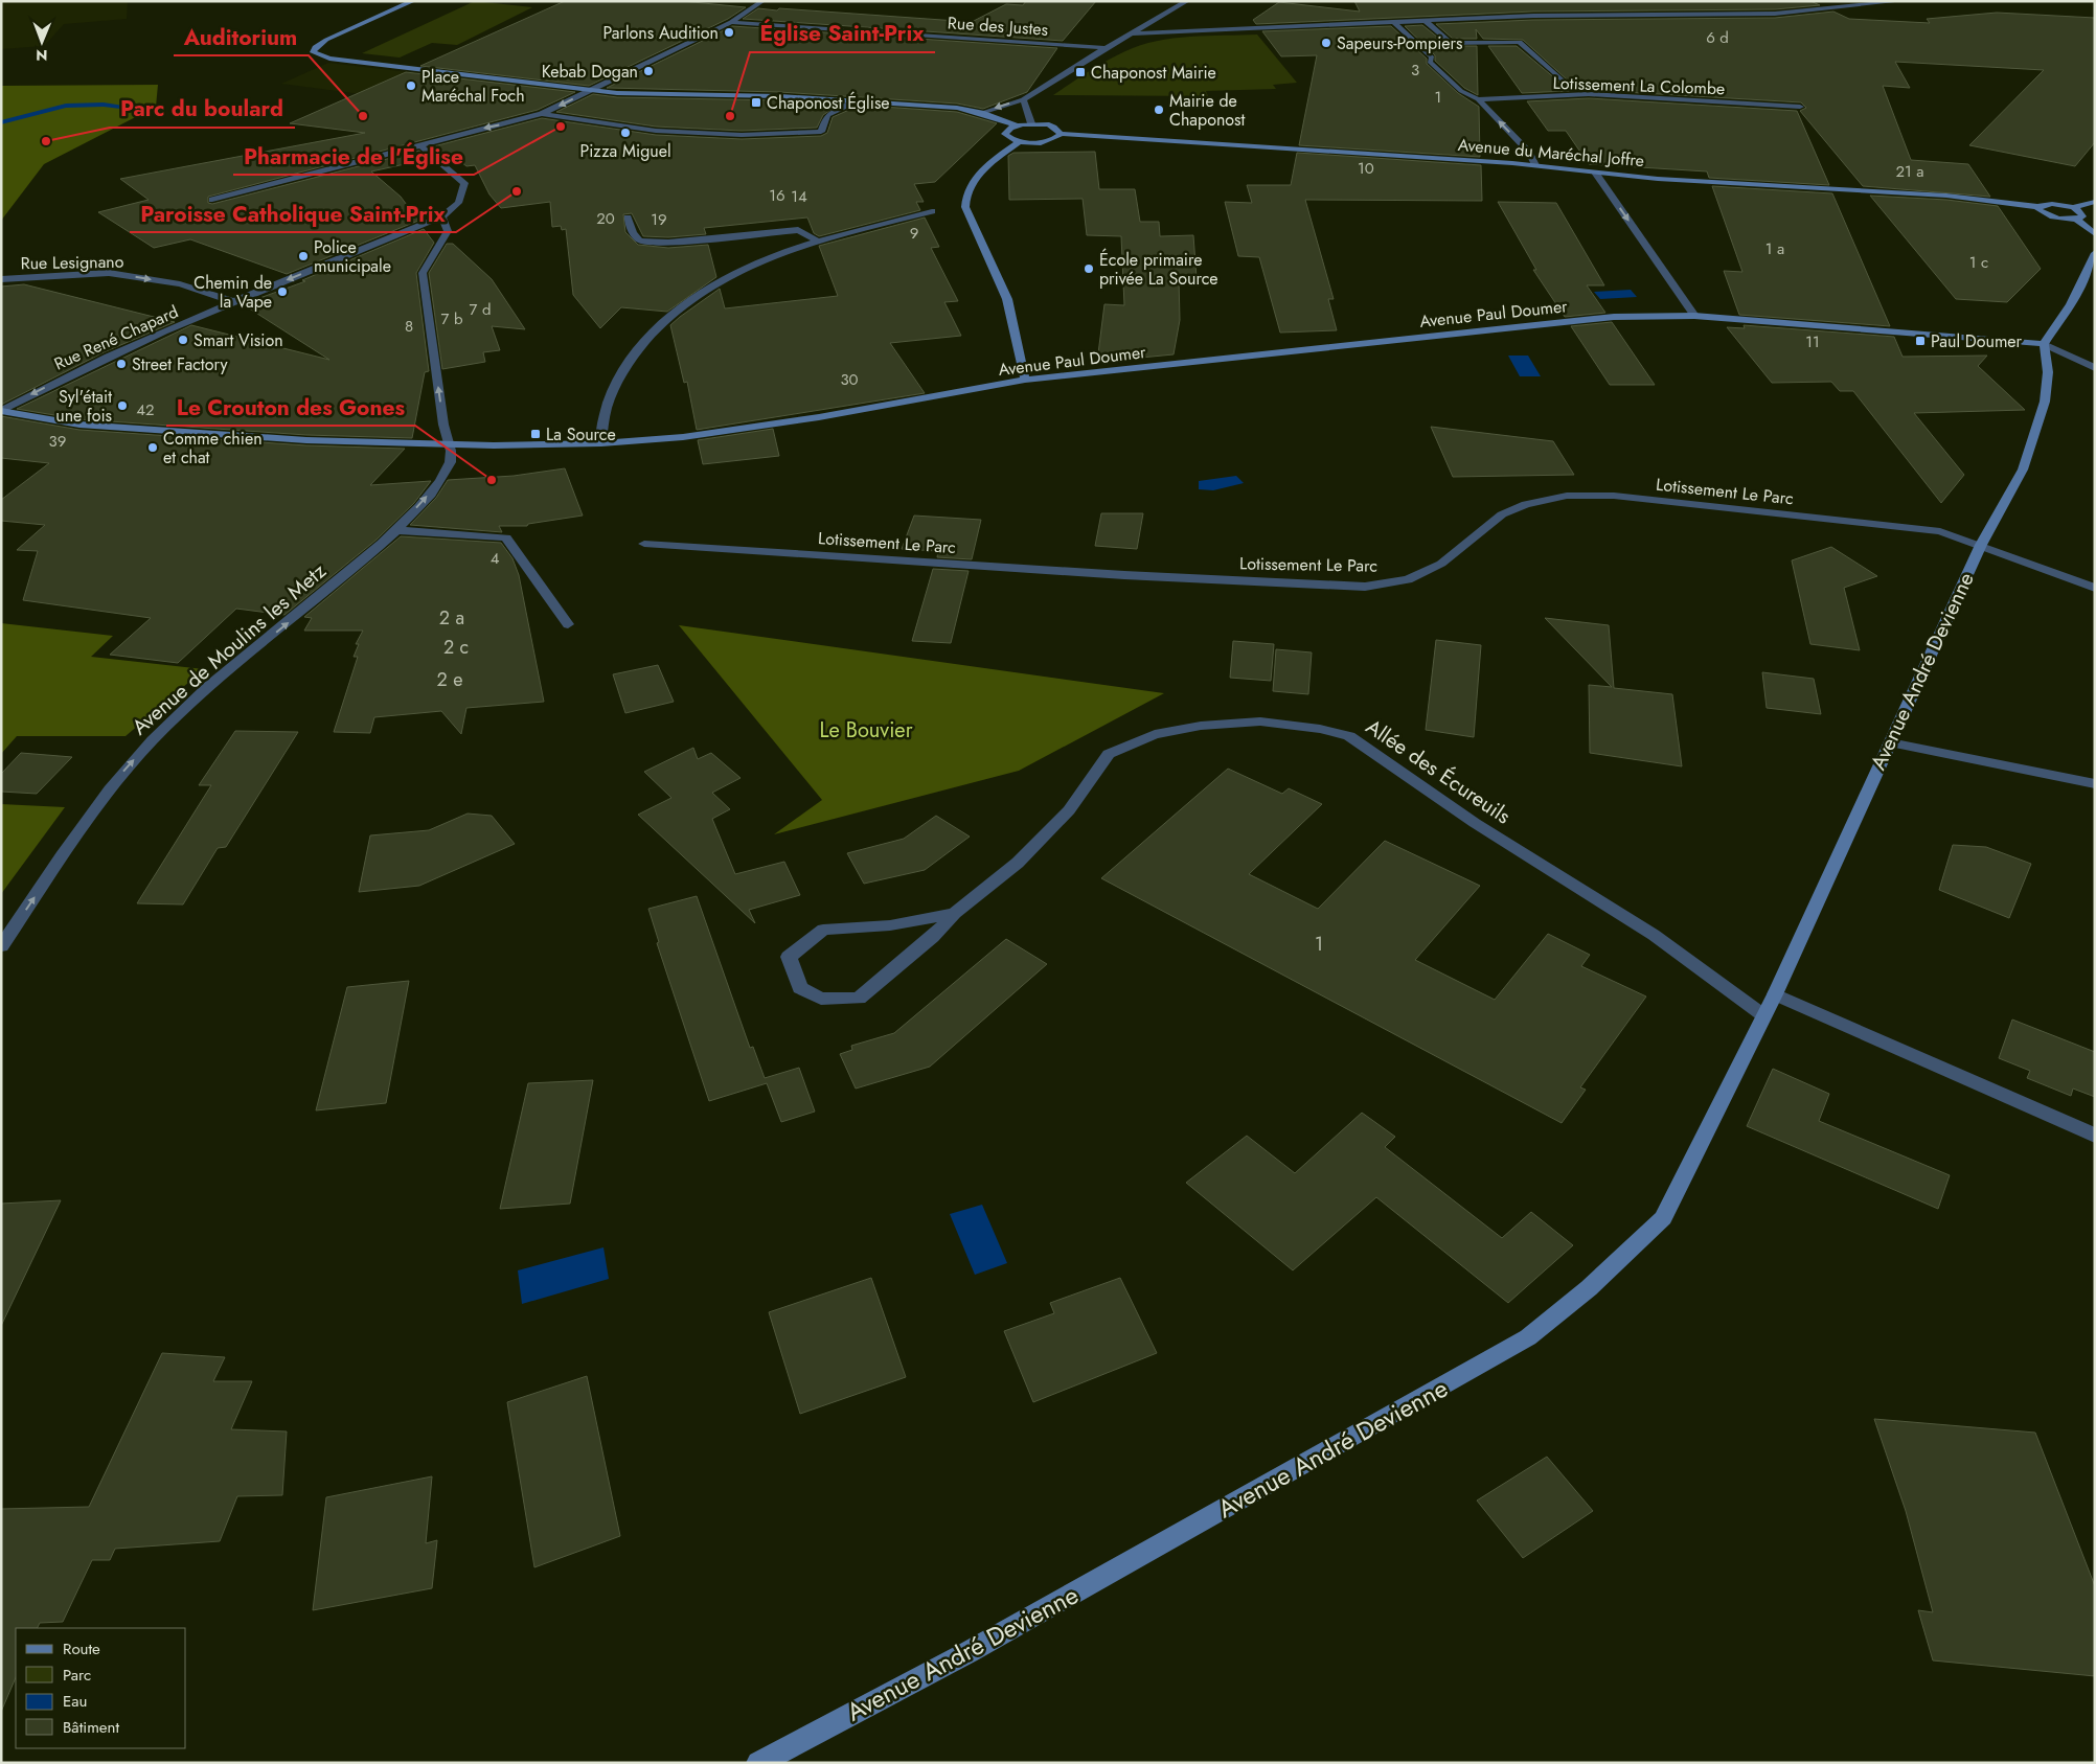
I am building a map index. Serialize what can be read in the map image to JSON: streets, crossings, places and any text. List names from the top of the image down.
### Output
{
  "streets": {
    "main road": ["Avenue du Maréchal Joffre", "Avenue Paul Doumer", "Avenue André Devienne"],
    "street": [
      "Rue des Justes",
      "Lotissement La Colombe",
      "Rue Lesignano",
      "Rue René Chapard",
      "Lotissement Le Parc",
      "Avenue de Moulins les Metz",
      "Allée des Écureuils"
    ]
  },
  "crossings": [
    ["Rue Lesignano", "Rue René Chapard"],
    ["Avenue Paul Doumer", "Rue René Chapard"],
    ["Avenue Paul Doumer", "Avenue de Moulins les Metz"],
    ["Avenue Paul Doumer", "Avenue André Devienne"],
    ["Lotissement Le Parc", "Avenue André Devienne"],
    ["Avenue André Devienne", "Allée des Écureuils"]
  ],
  "one_way": ["Rue Lesignano", "Avenue de Moulins les Metz"],
  "parks": ["Le Bouvier"],
  "places": {
    "other": [
      "Parlons Audition",
      "Sapeurs-Pompiers",
      "Kebab Dogan",
      "Place Maréchal Foch",
      "Mairie de Chaponost",
      "Auditorium",
      "Église Saint-Prix",
      "Pharmacie de l'Église",
      "Pizza Miguel",
      "Parc du boulard",
      "Paroisse Catholique Saint-Prix",
      "Police municipale",
      "École primaire privée La Source",
      "Chemin de la Vape",
      "Smart Vision",
      "Street Factory",
      "Syl'était une fois",
      "Comme chien et chat",
      "Le Crouton des Gones"
    ],
    "transit": [
      "Chaponost Mairie",
      "Chaponost Église",
      "Paul Doumer",
      "La Source"
    ]
  },
  "house_numbers": [
    "6 d",
    "3",
    "1",
    "10",
    "21 a",
    "16",
    "14",
    "20",
    "19",
    "9",
    "1 a",
    "1 c",
    "7 d",
    "7 b",
    "8",
    "11",
    "30",
    "42",
    "39",
    "4",
    "2 a",
    "2 c",
    "2 e",
    "1"
  ],
  "legend": [
    "Route",
    "Parc",
    "Eau",
    "Bâtiment"
  ],
  "north": "bottom"
}
